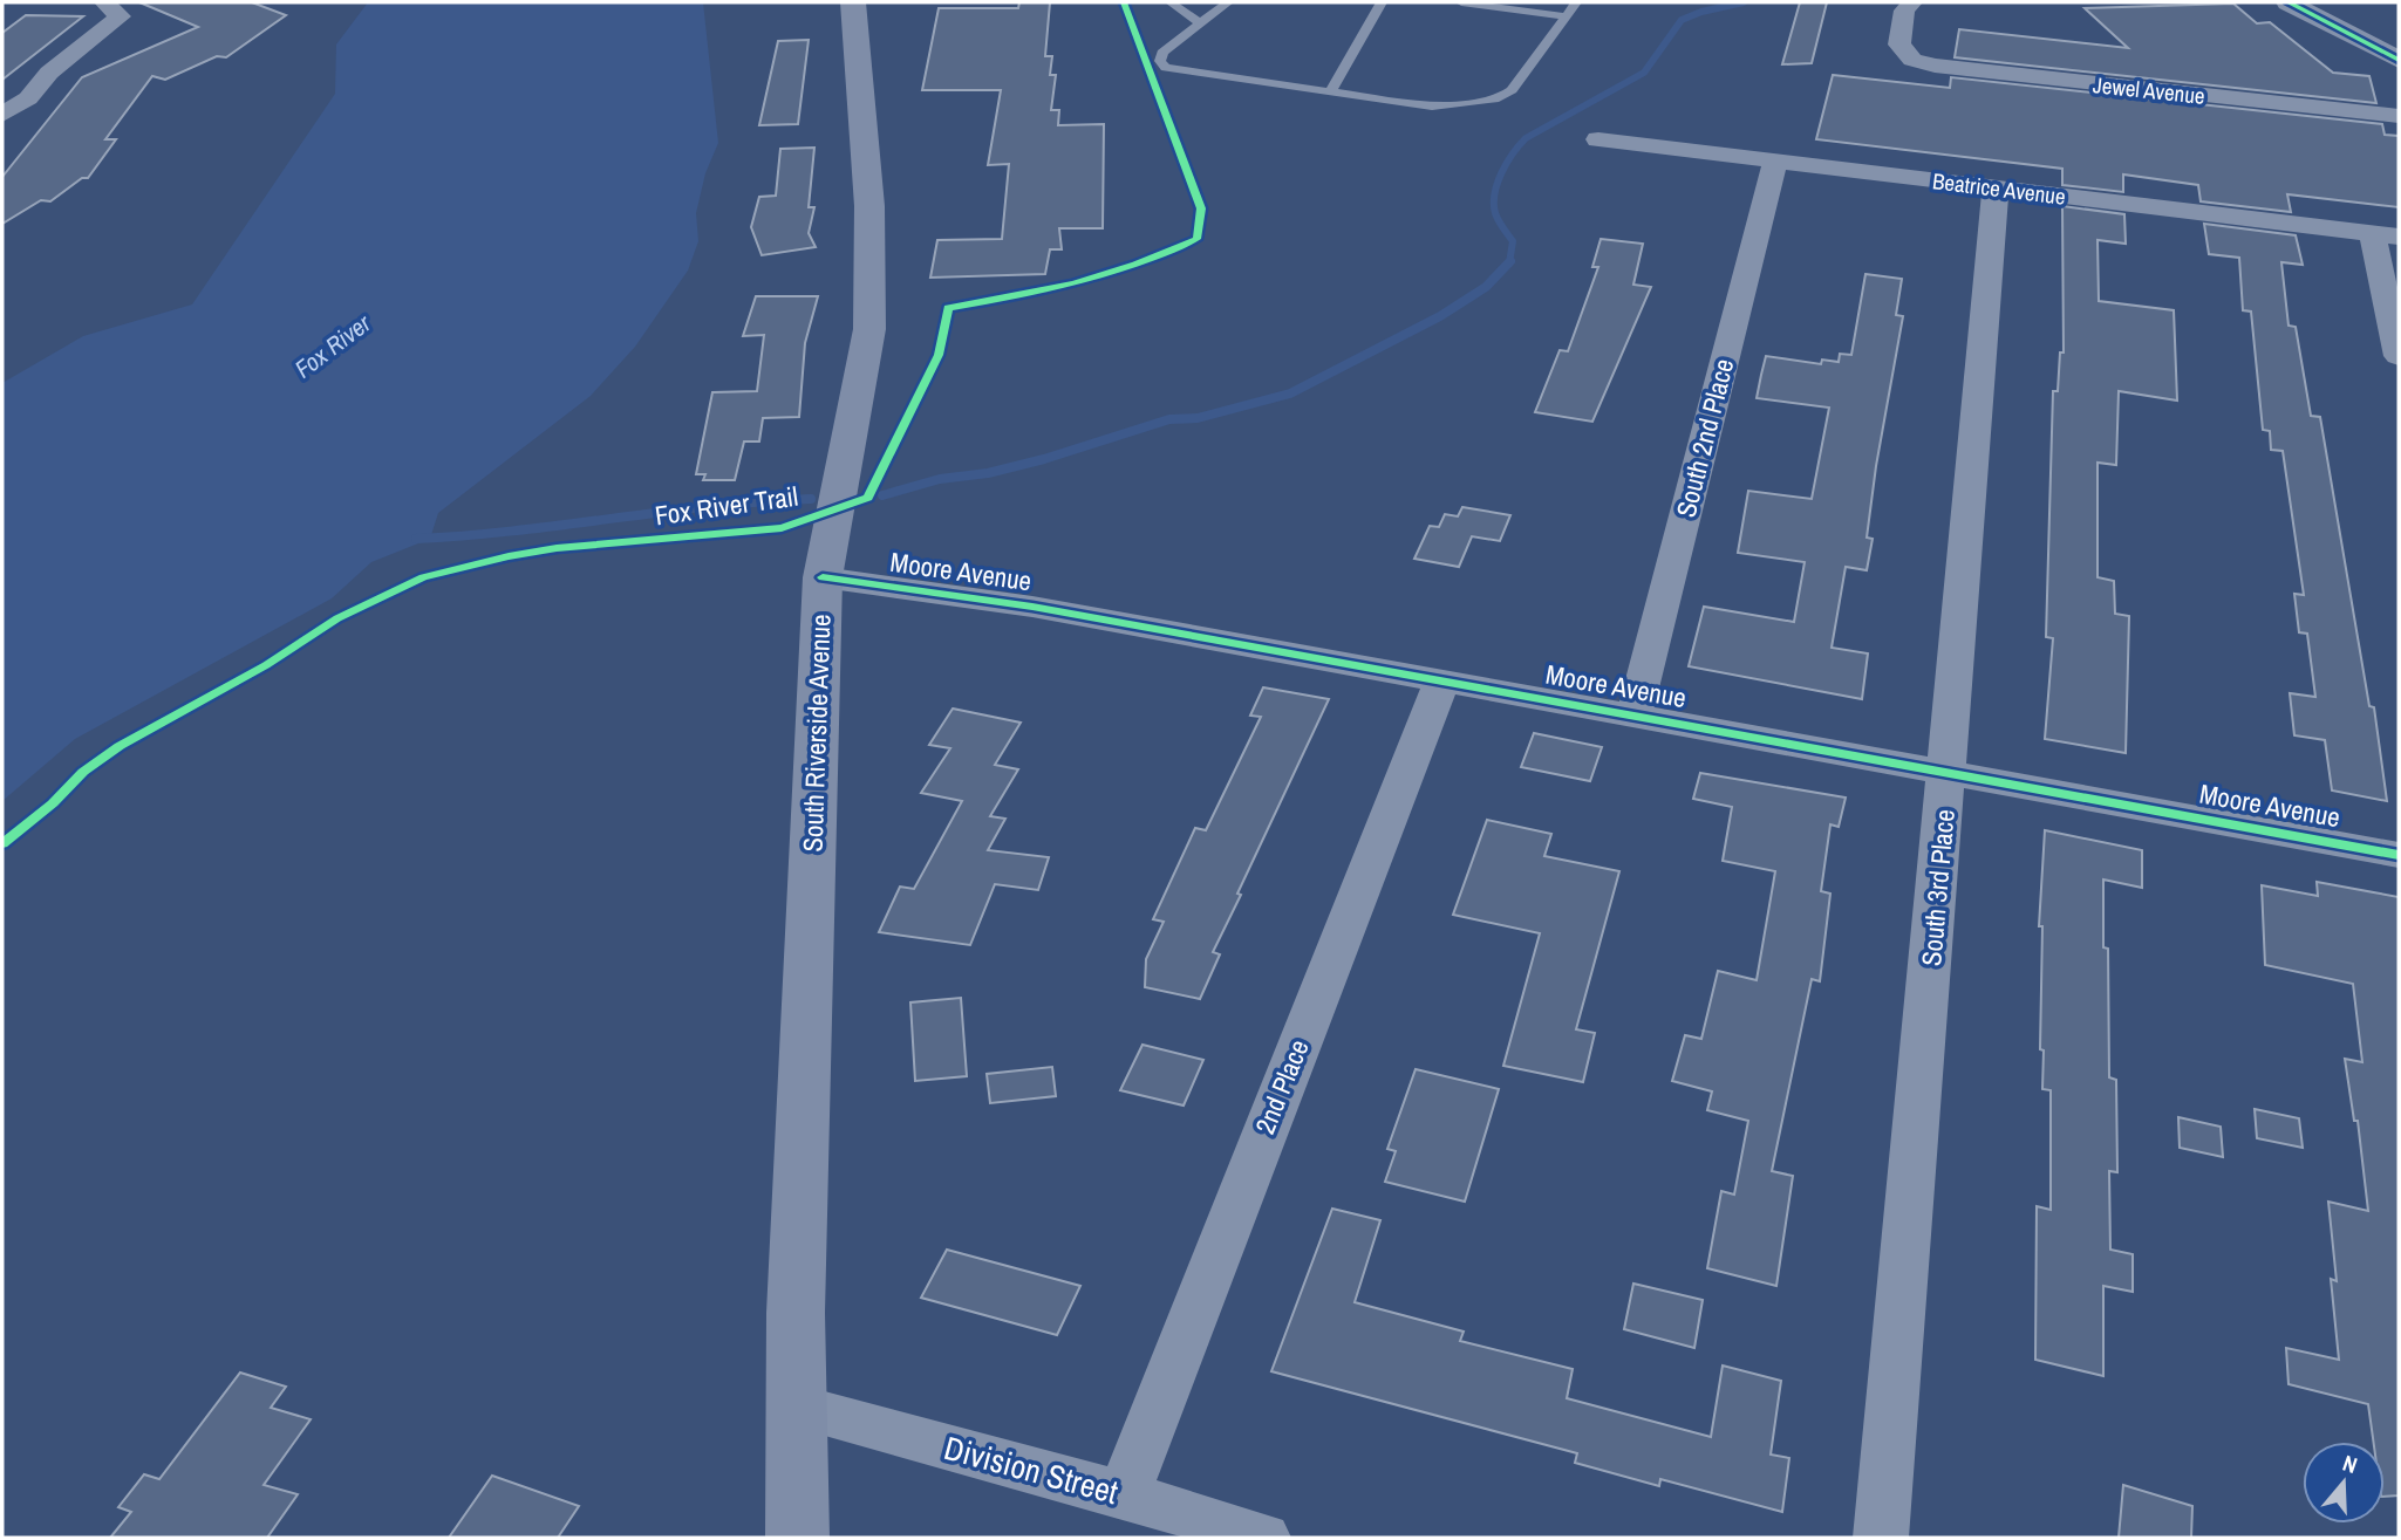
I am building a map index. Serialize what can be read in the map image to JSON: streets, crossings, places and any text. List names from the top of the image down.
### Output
{
  "streets": {
    "main road": ["South Riverside Avenue"],
    "street": [
      "Jewel Avenue",
      "Beatrice Avenue",
      "South 2nd Place",
      "Moore Avenue",
      "South 3rd Place",
      "2nd Place",
      "Division Street"
    ],
    "cycle path": ["Fox River Trail"]
  },
  "crossings": [
    ["Beatrice Avenue", "South 2nd Place"],
    ["Beatrice Avenue", "South 3rd Place"],
    ["South 2nd Place", "Moore Avenue"],
    ["Moore Avenue", "South Riverside Avenue"],
    ["Moore Avenue", "South 3rd Place"],
    ["Moore Avenue", "2nd Place"],
    ["South Riverside Avenue", "Division Street"],
    ["2nd Place", "Division Street"]
  ],
  "water": ["Fox River"],
  "north": "top"
}
